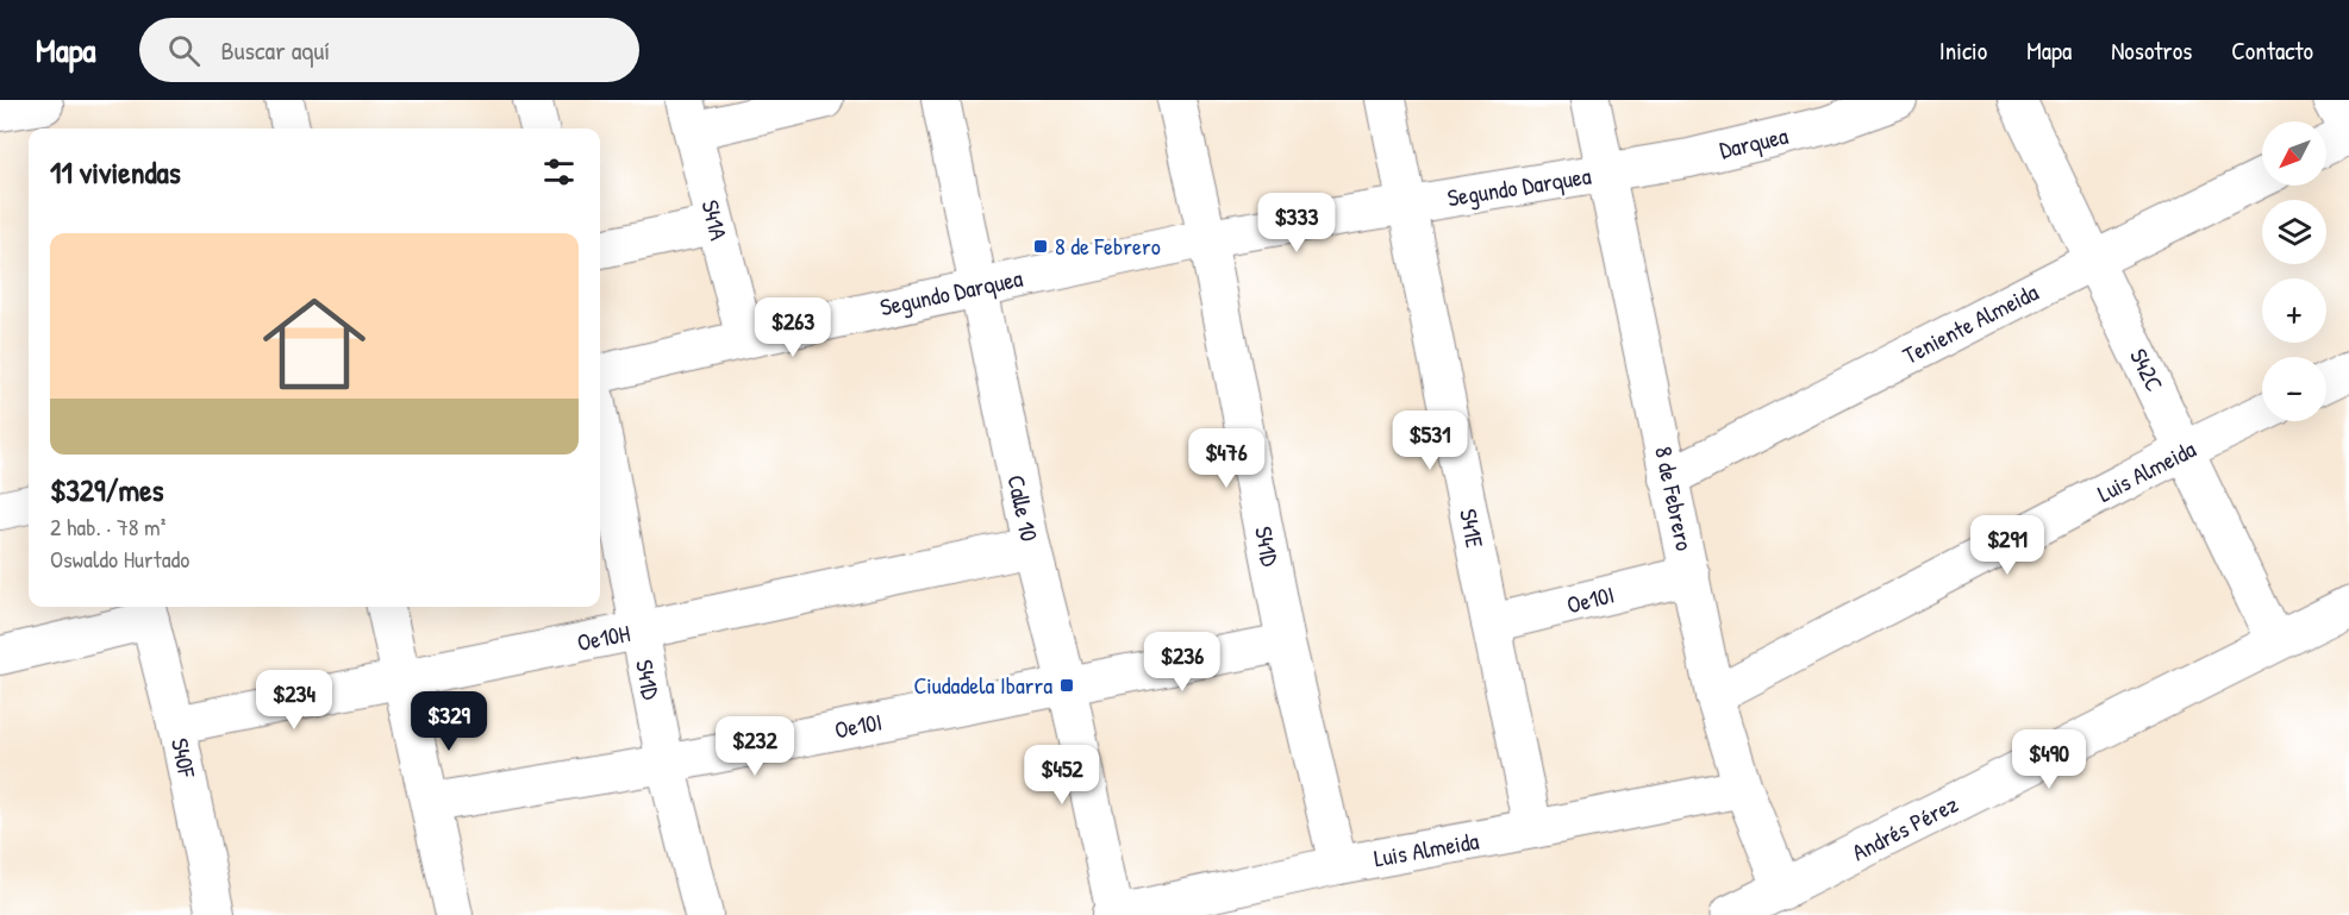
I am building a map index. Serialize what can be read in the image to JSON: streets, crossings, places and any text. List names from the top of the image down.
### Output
{
  "streets": {
    "street": [
      "Darquea",
      "Segundo Darquea",
      "S41A",
      "Teniente Almeida",
      "S42C",
      "Luis Almeida",
      "8 de Febrero",
      "Calle 10",
      "S41E",
      "S41D",
      "Oe10I",
      "Oe10H",
      "S40F",
      "Andrés Pérez"
    ]
  },
  "crossings": [
    ["Darquea", "Segundo Darquea"],
    ["Darquea", "8 de Febrero"],
    ["Segundo Darquea", "S41A"],
    ["Segundo Darquea", "8 de Febrero"],
    ["Segundo Darquea", "Calle 10"],
    ["Segundo Darquea", "S41E"],
    ["Segundo Darquea", "S41D"],
    ["Teniente Almeida", "S42C"],
    ["Teniente Almeida", "8 de Febrero"],
    ["S42C", "Luis Almeida"],
    ["S42C", "Andrés Pérez"],
    ["Luis Almeida", "8 de Febrero"],
    ["Luis Almeida", "Calle 10"],
    ["Luis Almeida", "S41E"],
    ["Luis Almeida", "S41D"],
    ["8 de Febrero", "Oe10I"],
    ["8 de Febrero", "Andrés Pérez"],
    ["Calle 10", "Oe10I"],
    ["Calle 10", "Oe10H"],
    ["S41E", "Oe10I"],
    ["S41D", "Oe10I"],
    ["S41D", "Oe10H"],
    ["Oe10H", "S40F"]
  ],
  "places": {
    "transit": ["8 de Febrero", "Ciudadela Ibarra"]
  },
  "north": "bottom left",
  "page": {
    "header": "Mapa",
    "search": "Buscar aquí",
    "nav": [
      "Inicio",
      "Mapa",
      "Nosotros",
      "Contacto"
    ],
    "map_buttons": ["+", "−"],
    "heading": "11 viviendas",
    "price": [
      "$333",
      "$263",
      "$531",
      "$476",
      "$291",
      "$236",
      "$234",
      "$329",
      "$232",
      "$490",
      "$452"
    ],
    "list": [
      {
        "name": "$329/mes",
        "note": "2 hab. · 78 m² · Oswaldo Hurtado"
      }
    ]
  }
}
